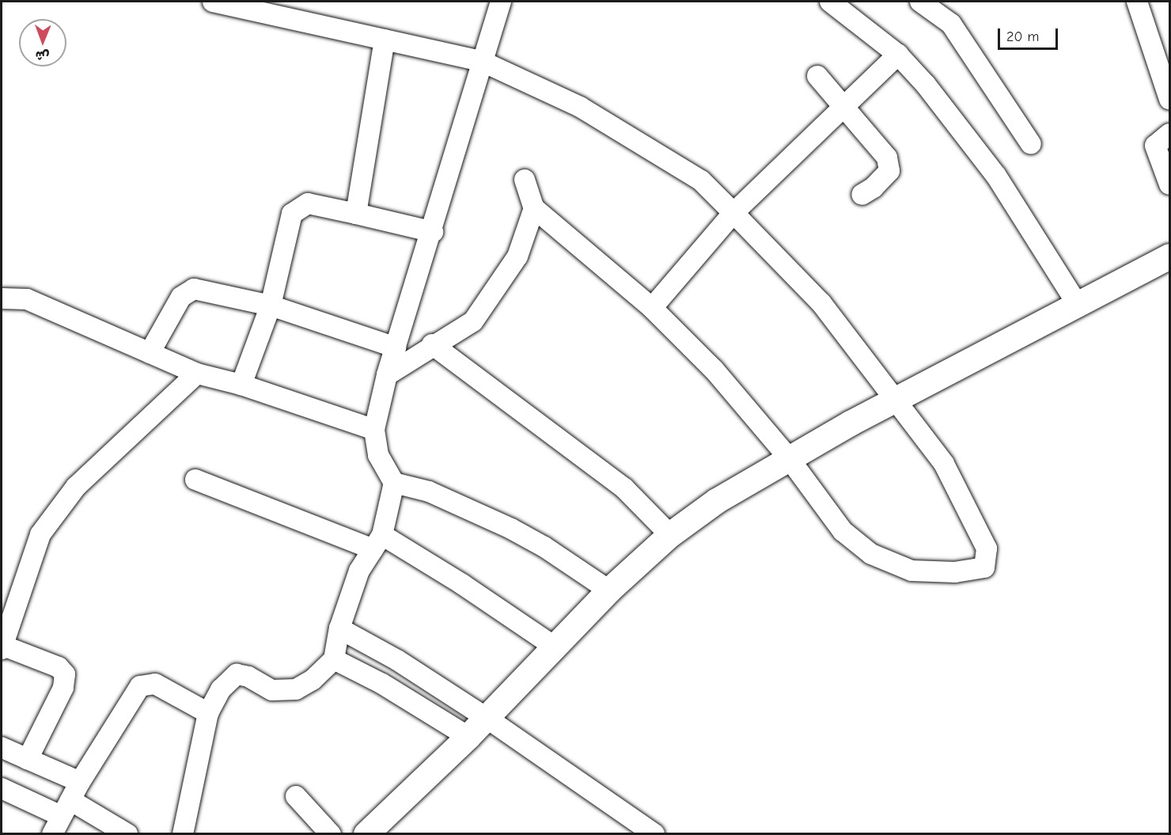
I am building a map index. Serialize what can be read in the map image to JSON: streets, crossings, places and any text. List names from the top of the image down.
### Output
{
  "scale_bar": "20 m",
  "north": "bottom"
}
